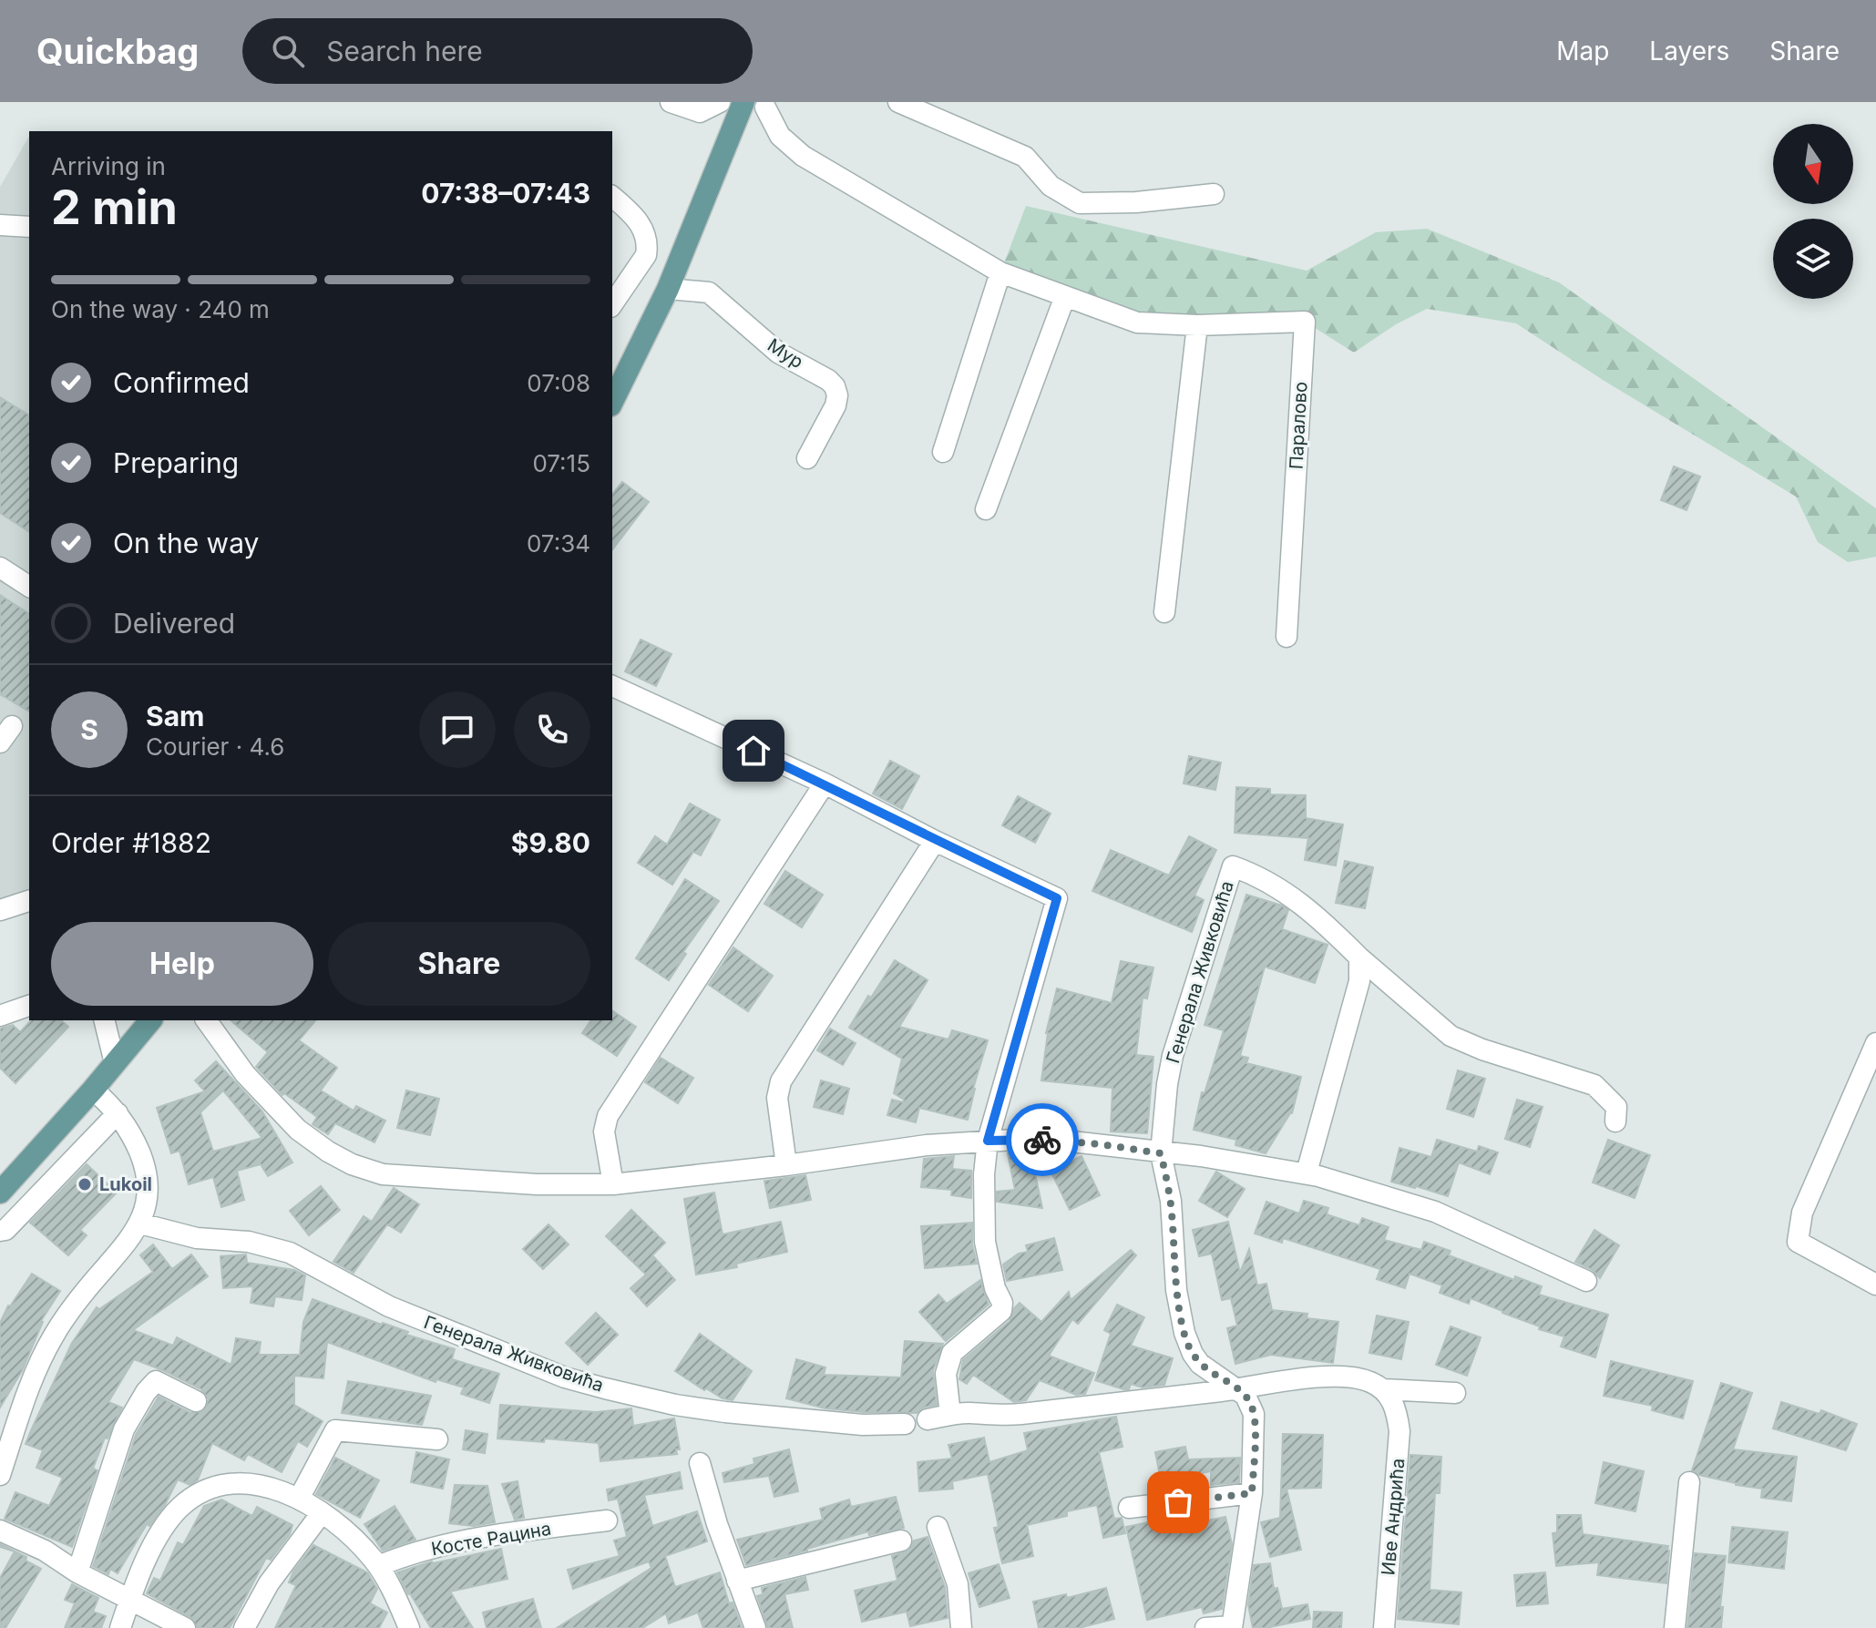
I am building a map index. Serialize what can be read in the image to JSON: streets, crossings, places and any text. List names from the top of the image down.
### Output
{
  "streets": {
    "street": [
      "Мур",
      "Паралово",
      "Генерала Живковића",
      "Иве Андрића",
      "Косте Рацина"
    ]
  },
  "places": ["Lukoil"],
  "north": "bottom",
  "page": {
    "header": "Quickbag",
    "search": "Search here",
    "nav": ["Map", "Layers", "Share"],
    "heading": ["2 min", "Arriving in", "07:38–07:43"],
    "panel": [
      "Sam",
      "Courier · 4.6",
      "Order #1882",
      "$9.80"
    ],
    "bar": "On the way · 240 m",
    "list": [
      ["Confirmed", "07:08"],
      ["Preparing", "07:15"],
      ["On the way", "07:34"],
      "Delivered"
    ],
    "round": "S",
    "buttons": ["Help", "Share"]
  }
}
